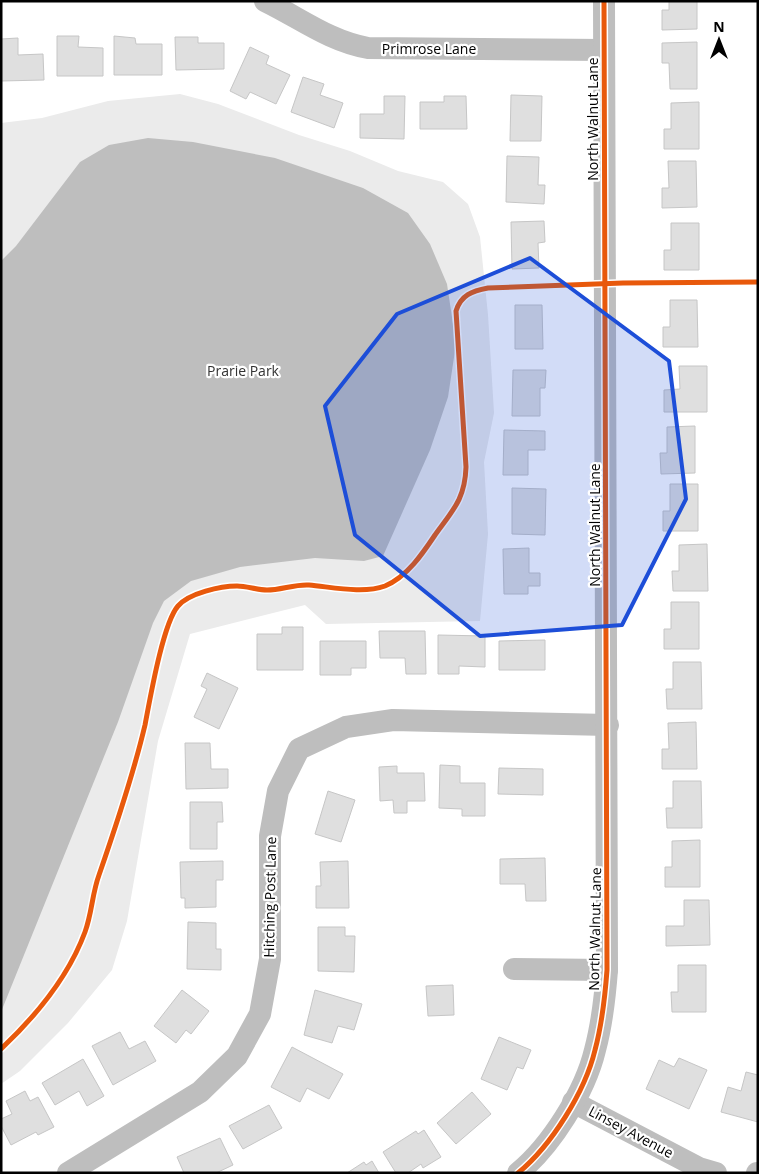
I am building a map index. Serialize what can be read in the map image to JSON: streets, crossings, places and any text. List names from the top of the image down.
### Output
{
  "streets": {
    "street": [
      "Primrose Lane",
      "North Walnut Lane",
      "Hitching Post Lane",
      "Linsey Avenue"
    ]
  },
  "crossings": [
    ["Primrose Lane", "North Walnut Lane"],
    ["North Walnut Lane", "Hitching Post Lane"],
    ["North Walnut Lane", "Linsey Avenue"]
  ],
  "parks": ["Prarie Park"],
  "north": "top"
}
